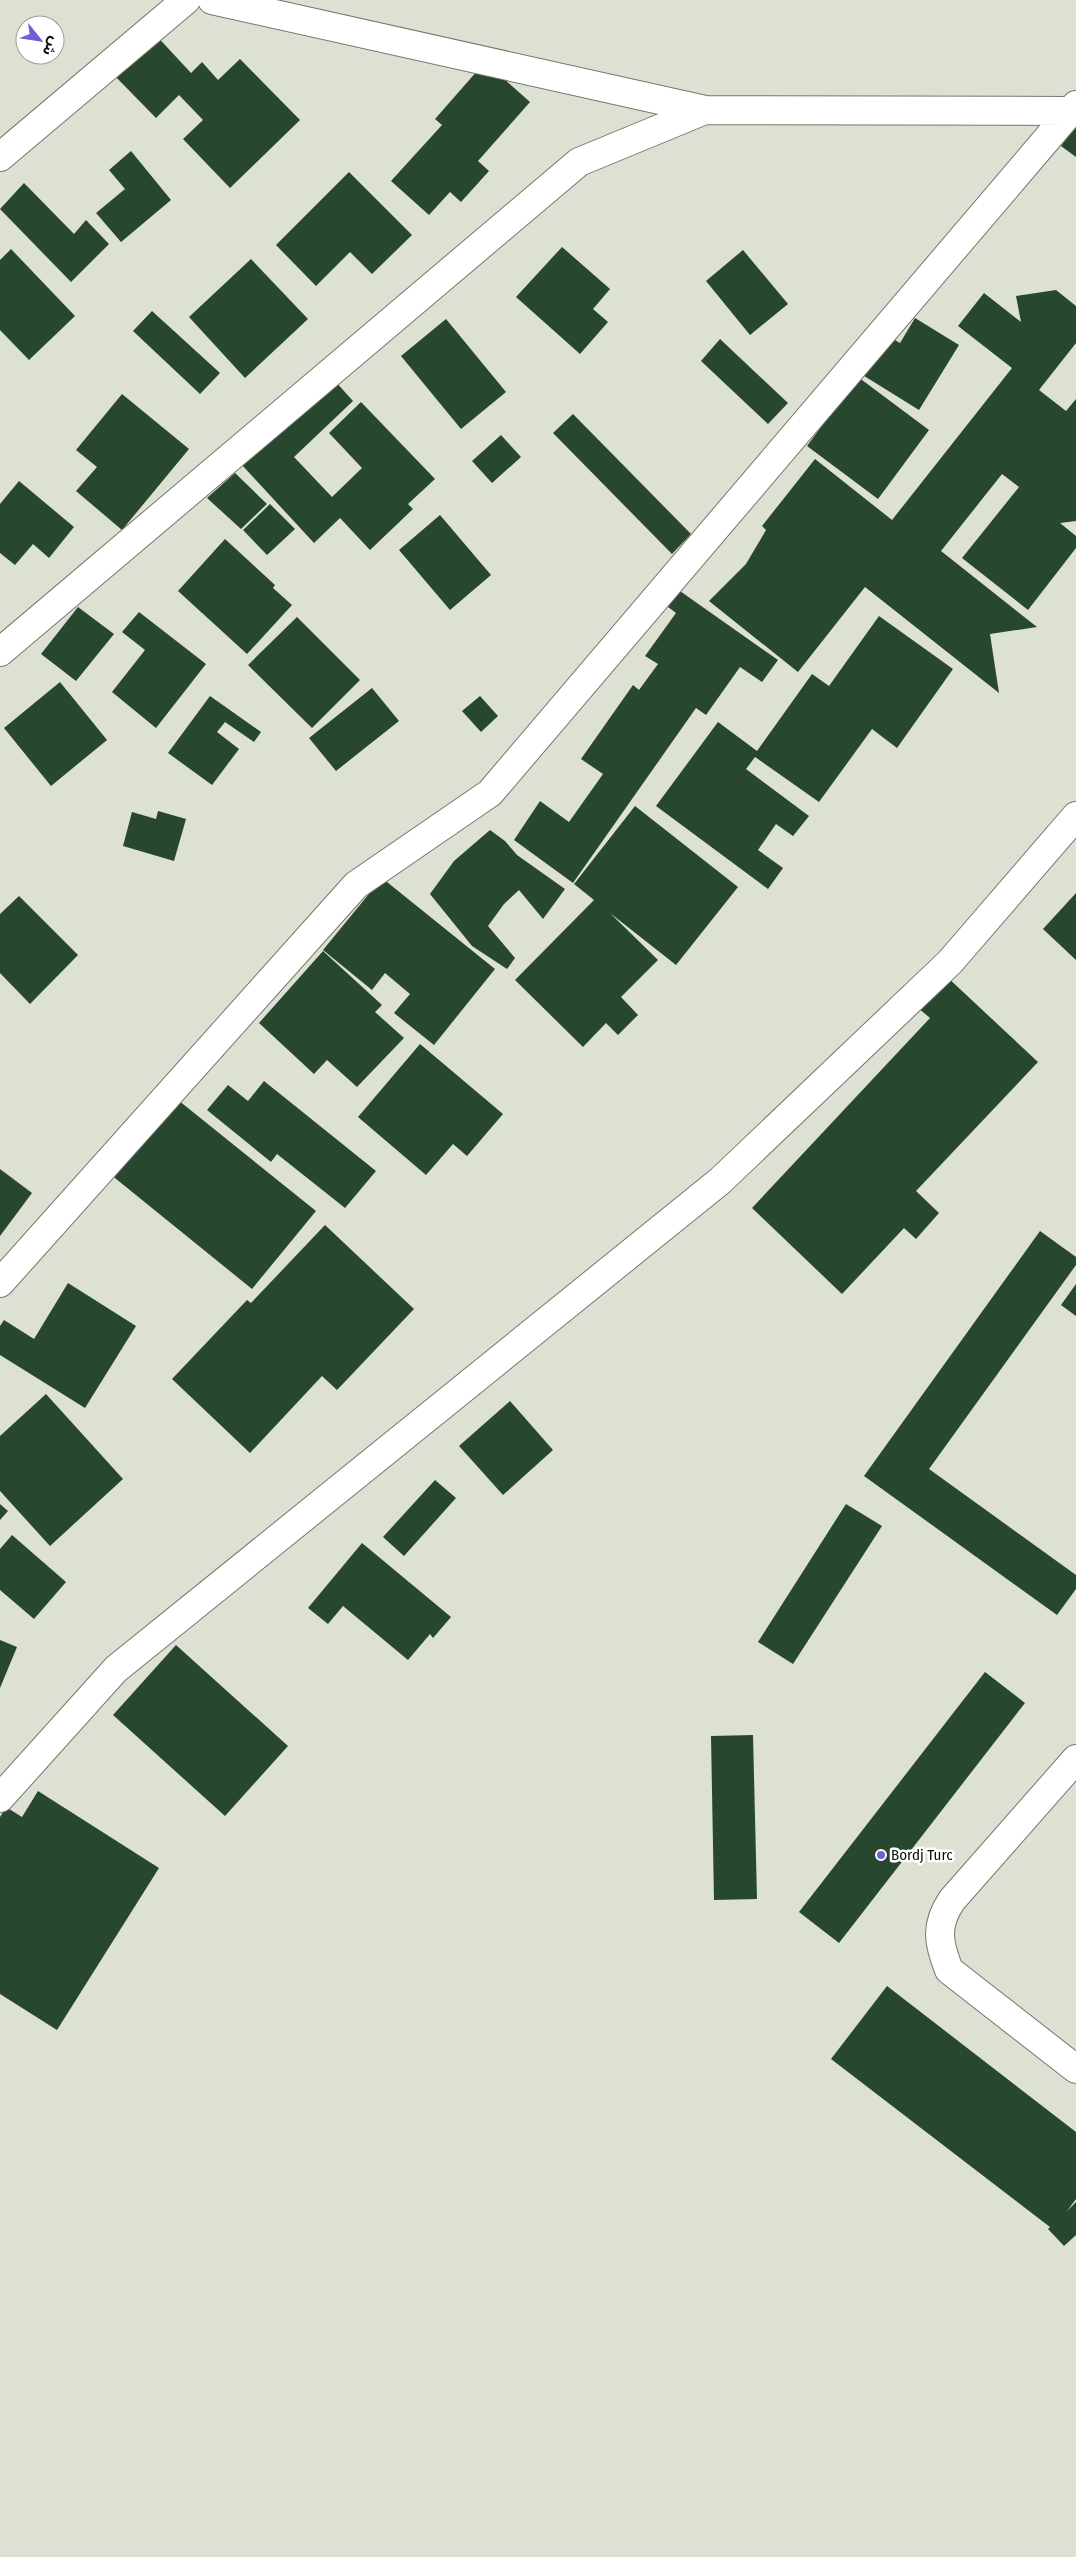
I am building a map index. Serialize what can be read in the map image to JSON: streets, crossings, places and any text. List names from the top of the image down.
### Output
{
  "places": ["Bordj Turc"],
  "north": "bottom right"
}
